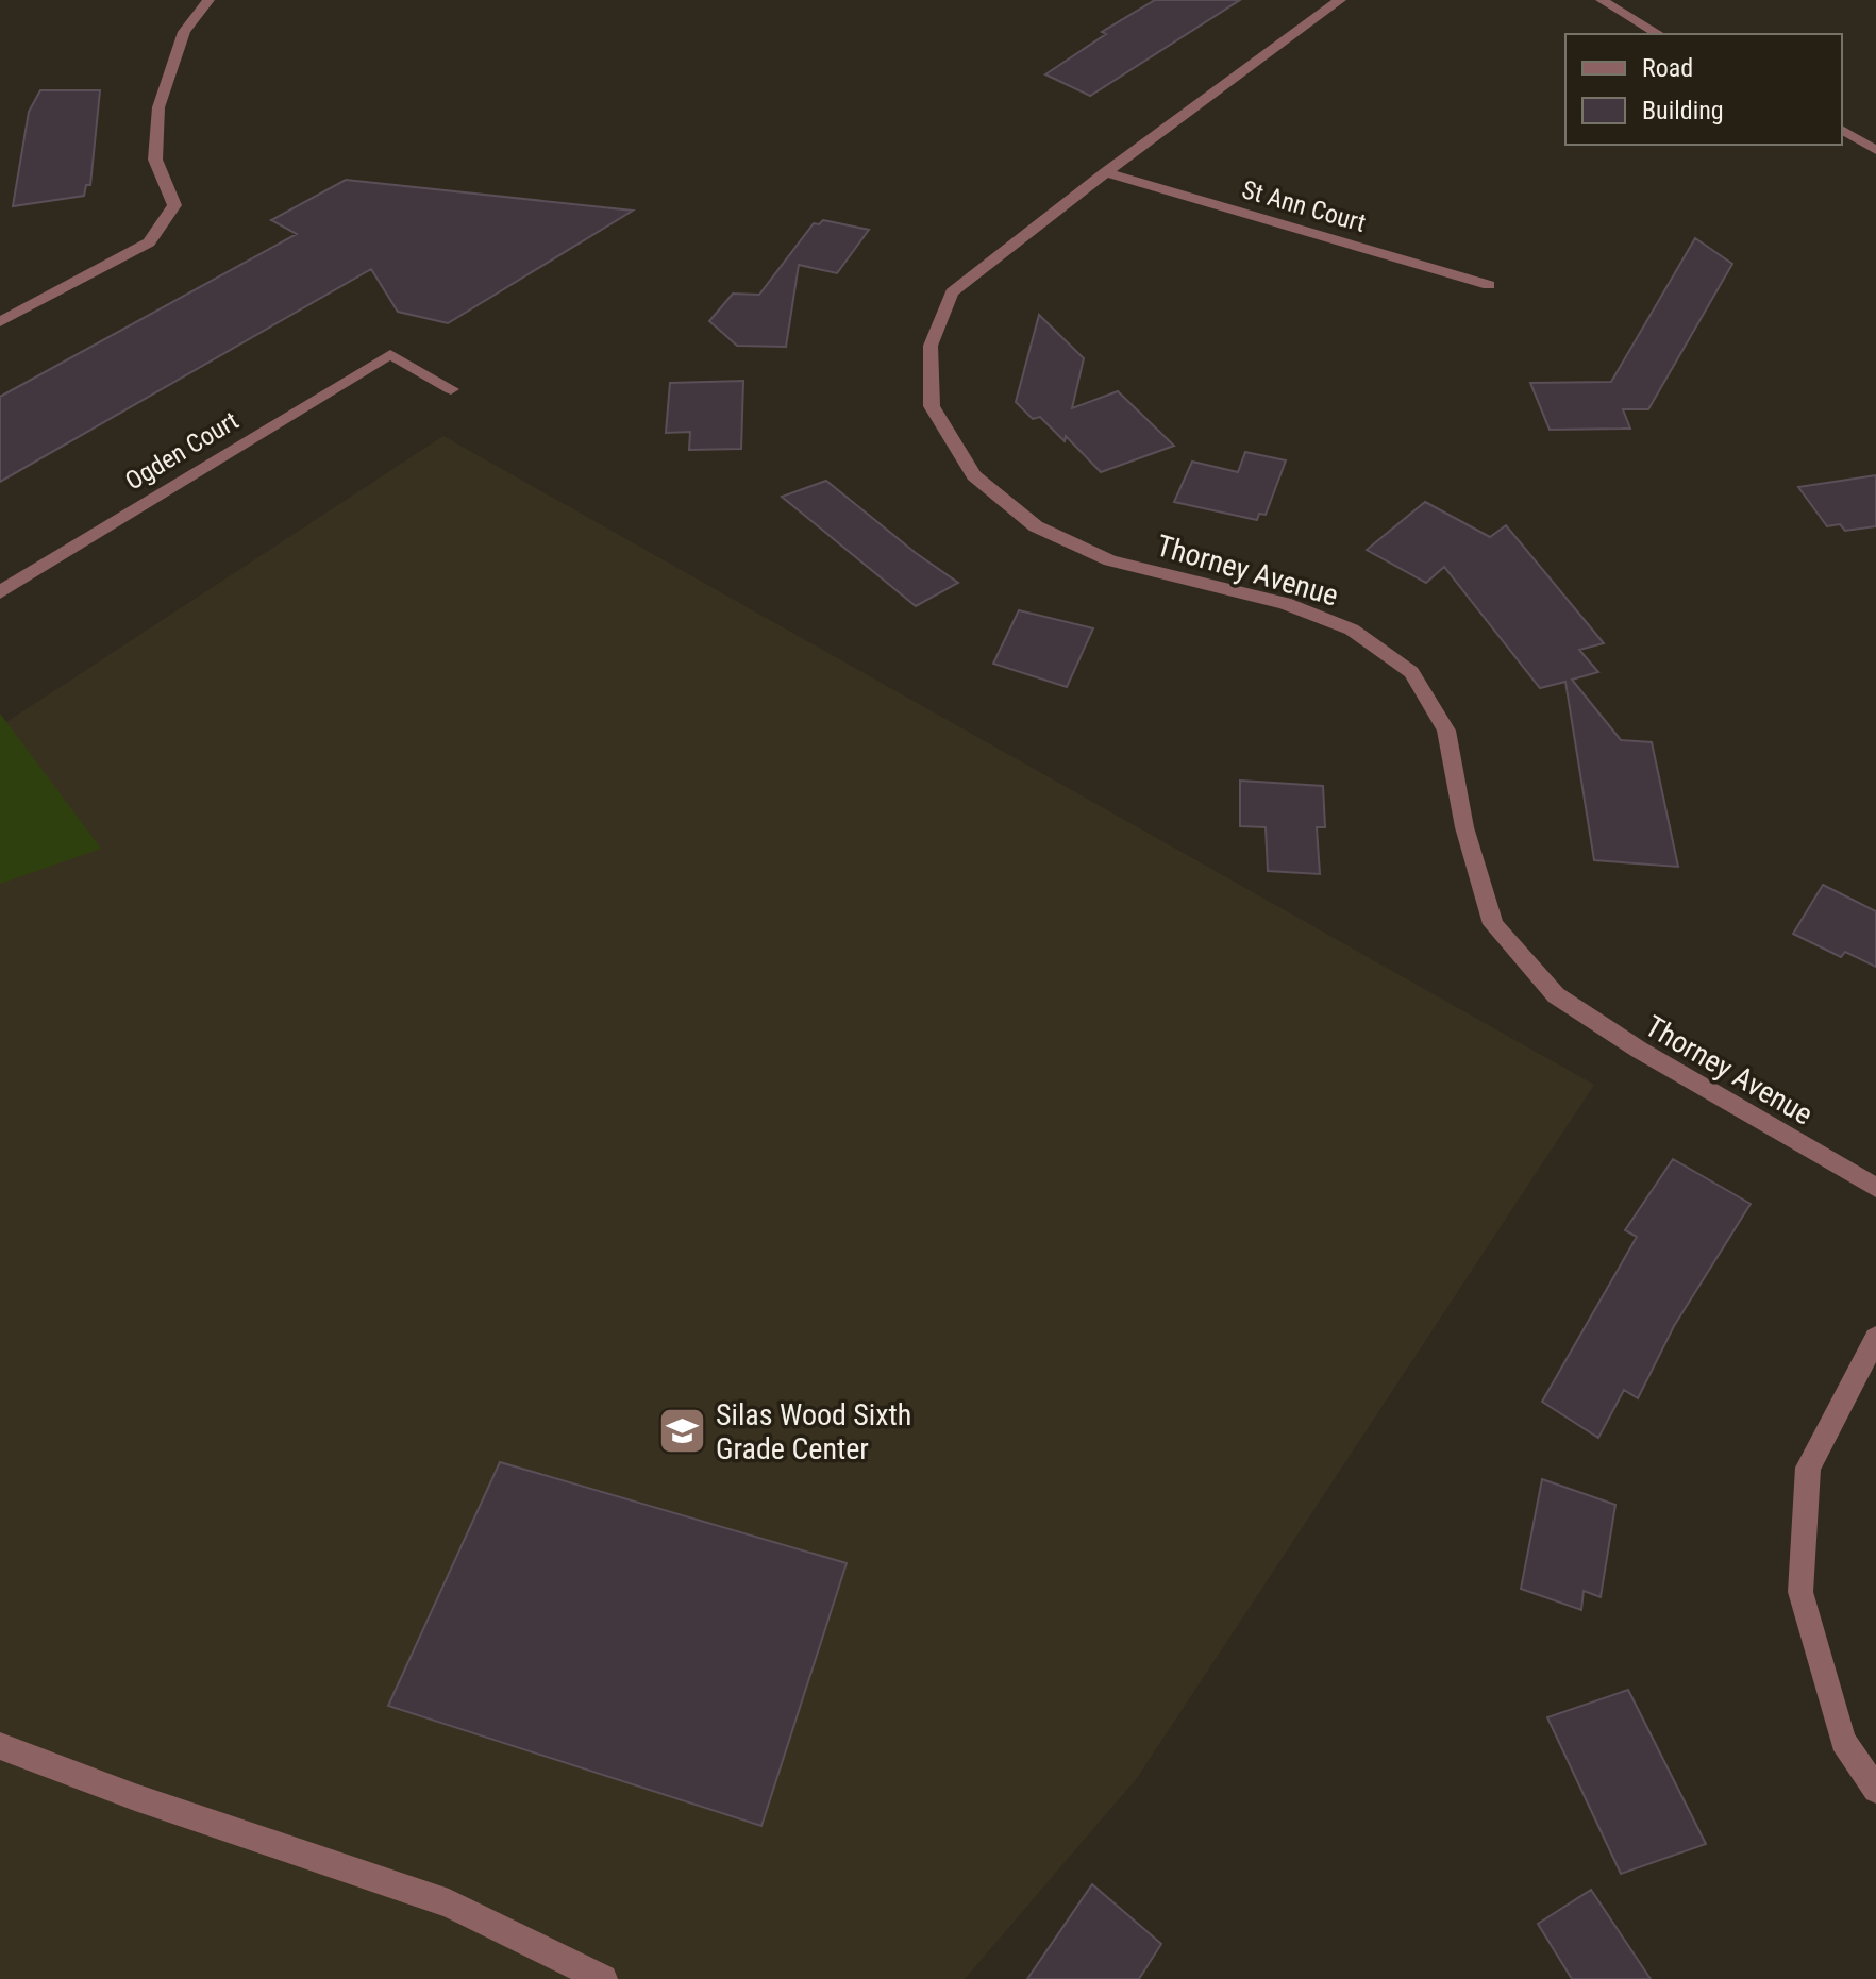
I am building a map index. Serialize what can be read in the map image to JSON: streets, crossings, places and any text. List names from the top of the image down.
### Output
{
  "streets": {
    "street": ["St Ann Court", "Ogden Court", "Thorney Avenue"]
  },
  "crossings": [
    ["St Ann Court", "Thorney Avenue"]
  ],
  "places": {
    "school or university": ["Silas Wood Sixth Grade Center"]
  },
  "legend": ["Road", "Building"]
}
